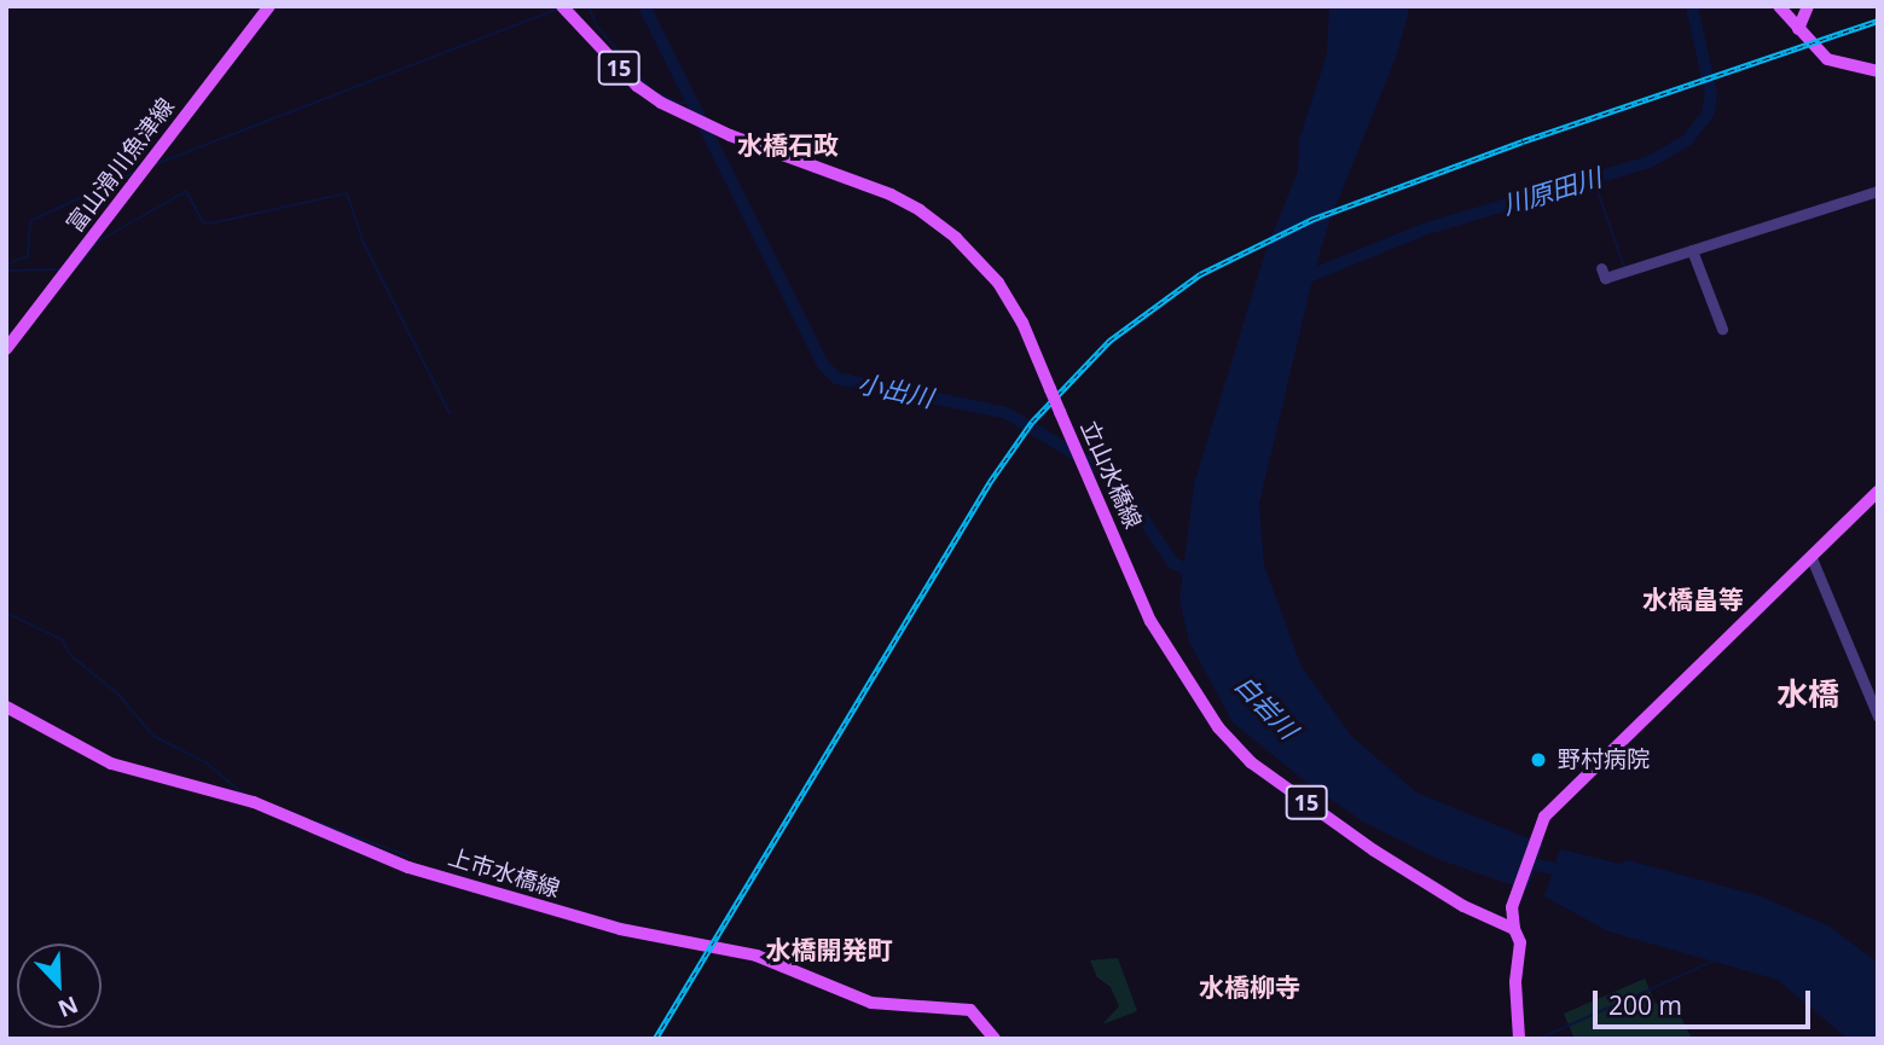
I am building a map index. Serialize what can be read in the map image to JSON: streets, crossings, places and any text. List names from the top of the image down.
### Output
{
  "streets": {
    "main road": [
      "15",
      "富山滑川魚津線",
      "立山水橋線",
      "上市水橋線"
    ]
  },
  "districts": [
    "水橋石政",
    "水橋畠等",
    "水橋",
    "水橋開発町",
    "水橋柳寺"
  ],
  "water": ["川原田川", "小出川", "白岩川"],
  "places": ["野村病院"],
  "scale_bar": "200 m",
  "north": "bottom right"
}
